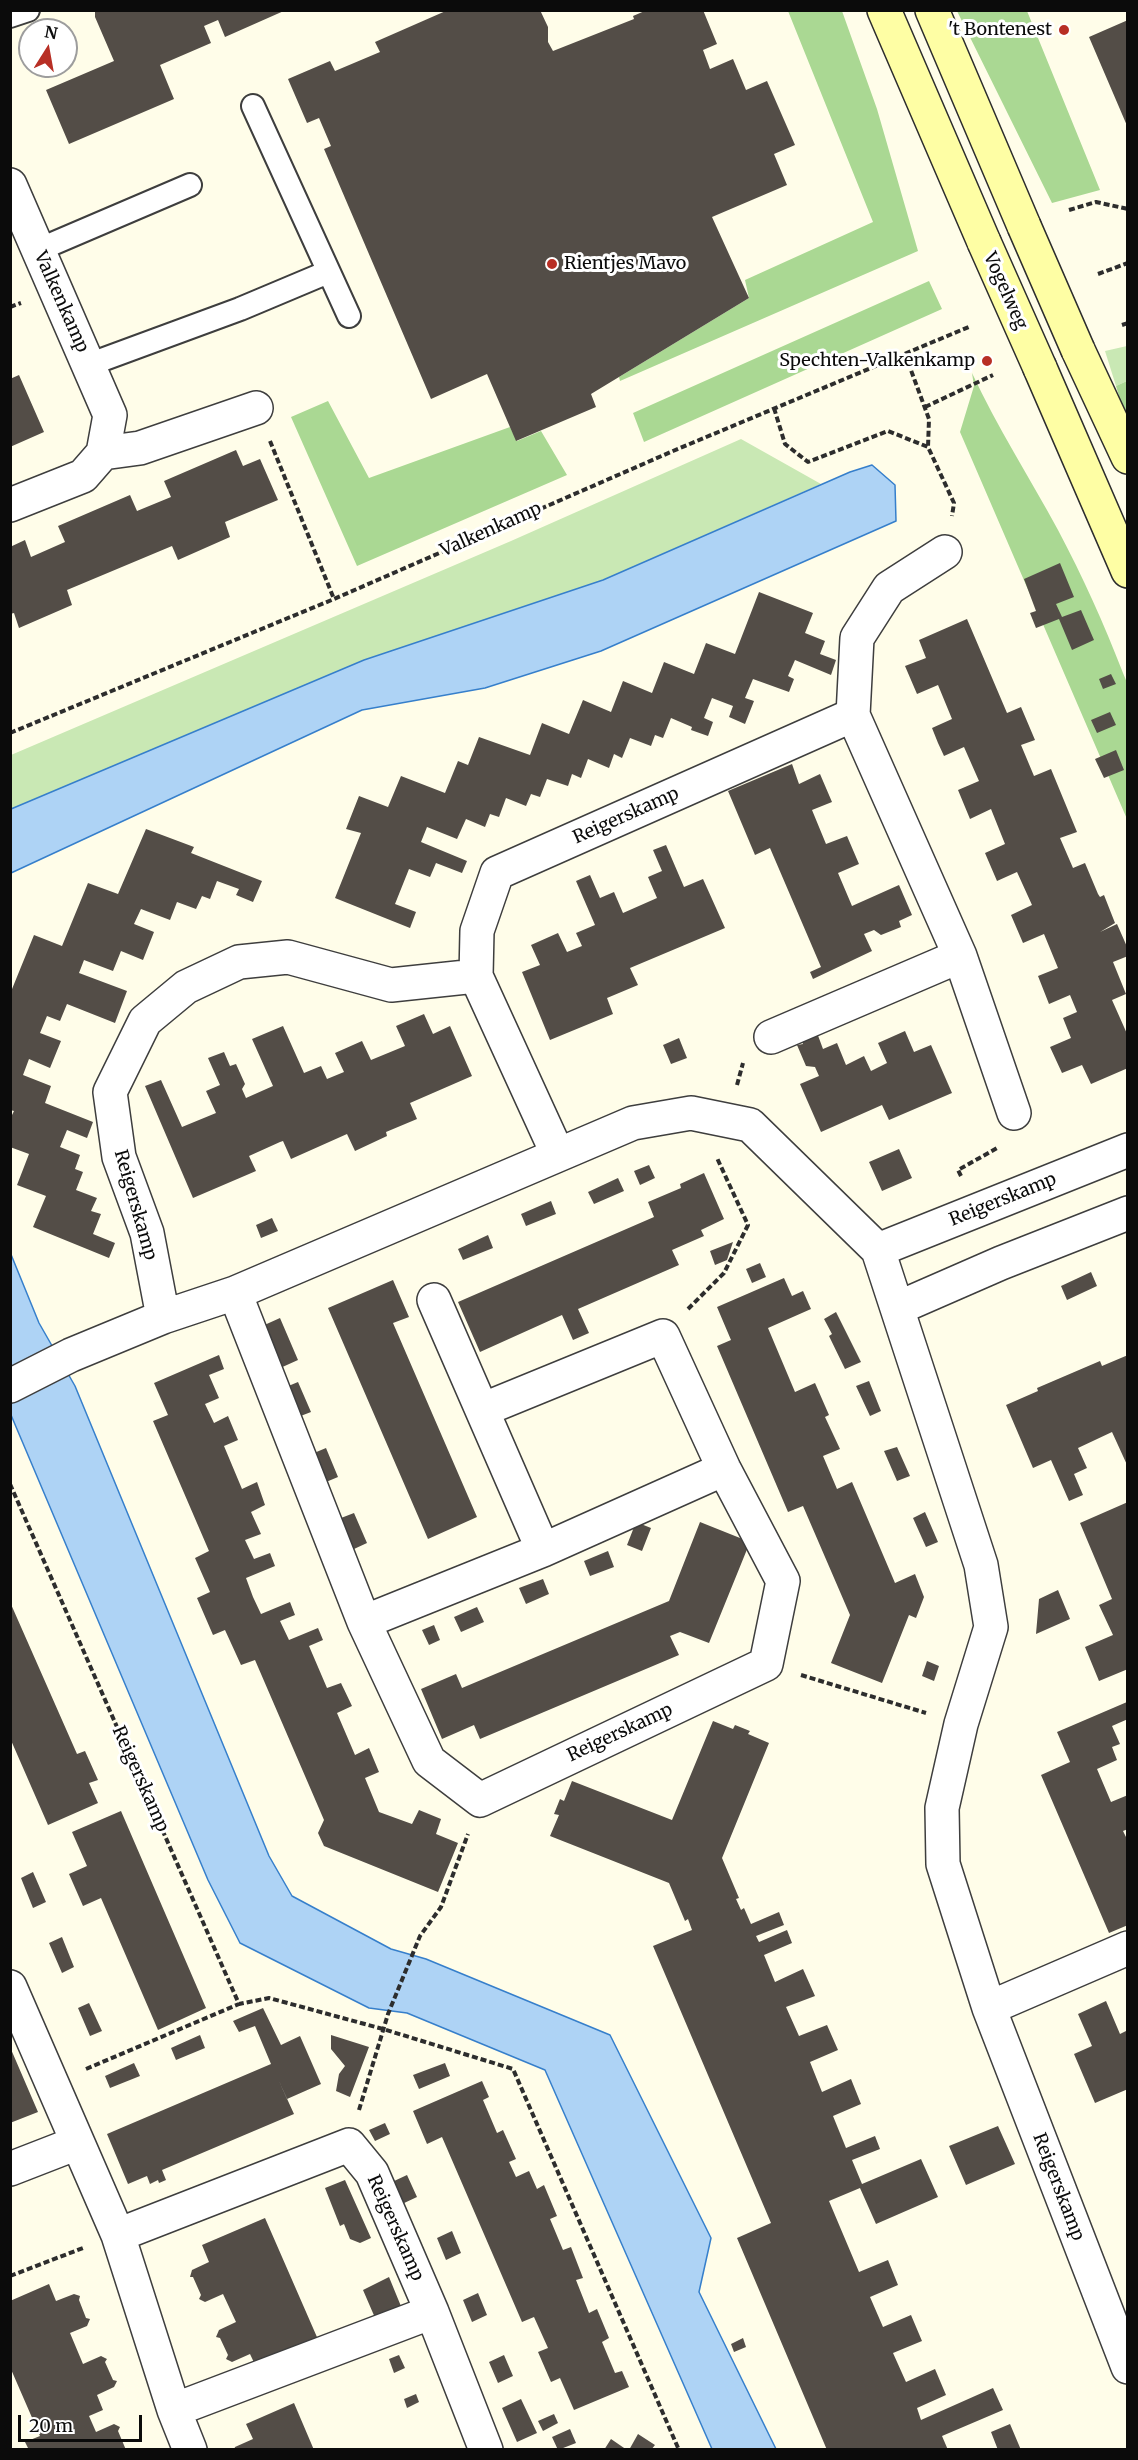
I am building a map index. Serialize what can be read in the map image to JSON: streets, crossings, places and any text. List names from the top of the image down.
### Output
{
  "streets": {
    "street": ["Vogelweg", "Valkenkamp", "Reigerskamp"]
  },
  "places": ["'t Bontenest", "Rientjes Mavo", "Spechten-Valkenkamp"],
  "scale_bar": "20 m",
  "north": "top"
}
